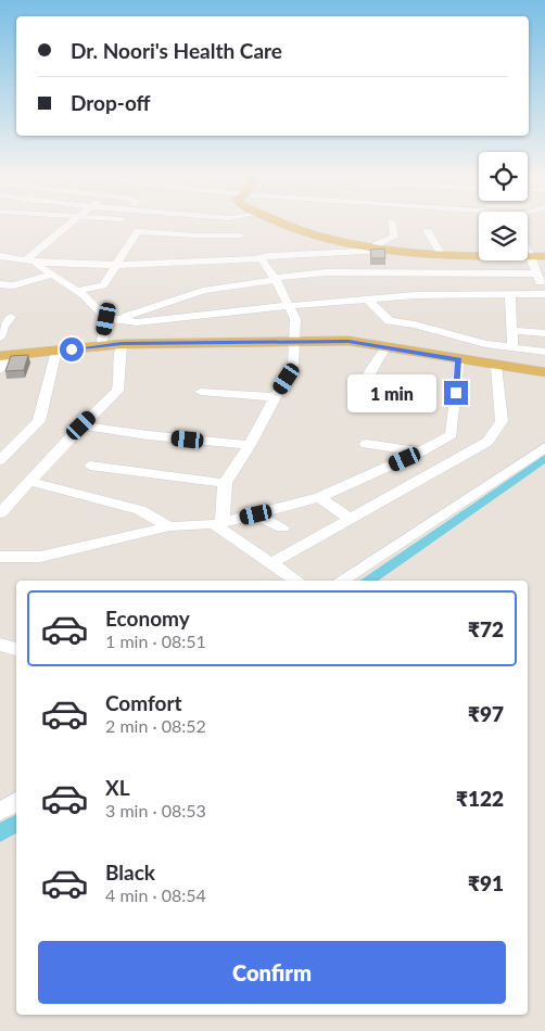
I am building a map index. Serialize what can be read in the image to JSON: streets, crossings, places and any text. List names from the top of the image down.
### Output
{
  "page": {
    "banner": ["Dr. Noori's Health Care", "Drop-off"],
    "bubble": "1 min",
    "list": [
      {
        "name": "Economy",
        "note": "1 min · 08:51",
        "value": "₹72"
      },
      {
        "name": "Comfort",
        "note": "2 min · 08:52",
        "value": "₹97"
      },
      {
        "name": "XL",
        "note": "3 min · 08:53",
        "value": "₹122"
      },
      {
        "name": "Black",
        "note": "4 min · 08:54",
        "value": "₹91"
      }
    ],
    "buttons": "Confirm"
  }
}
